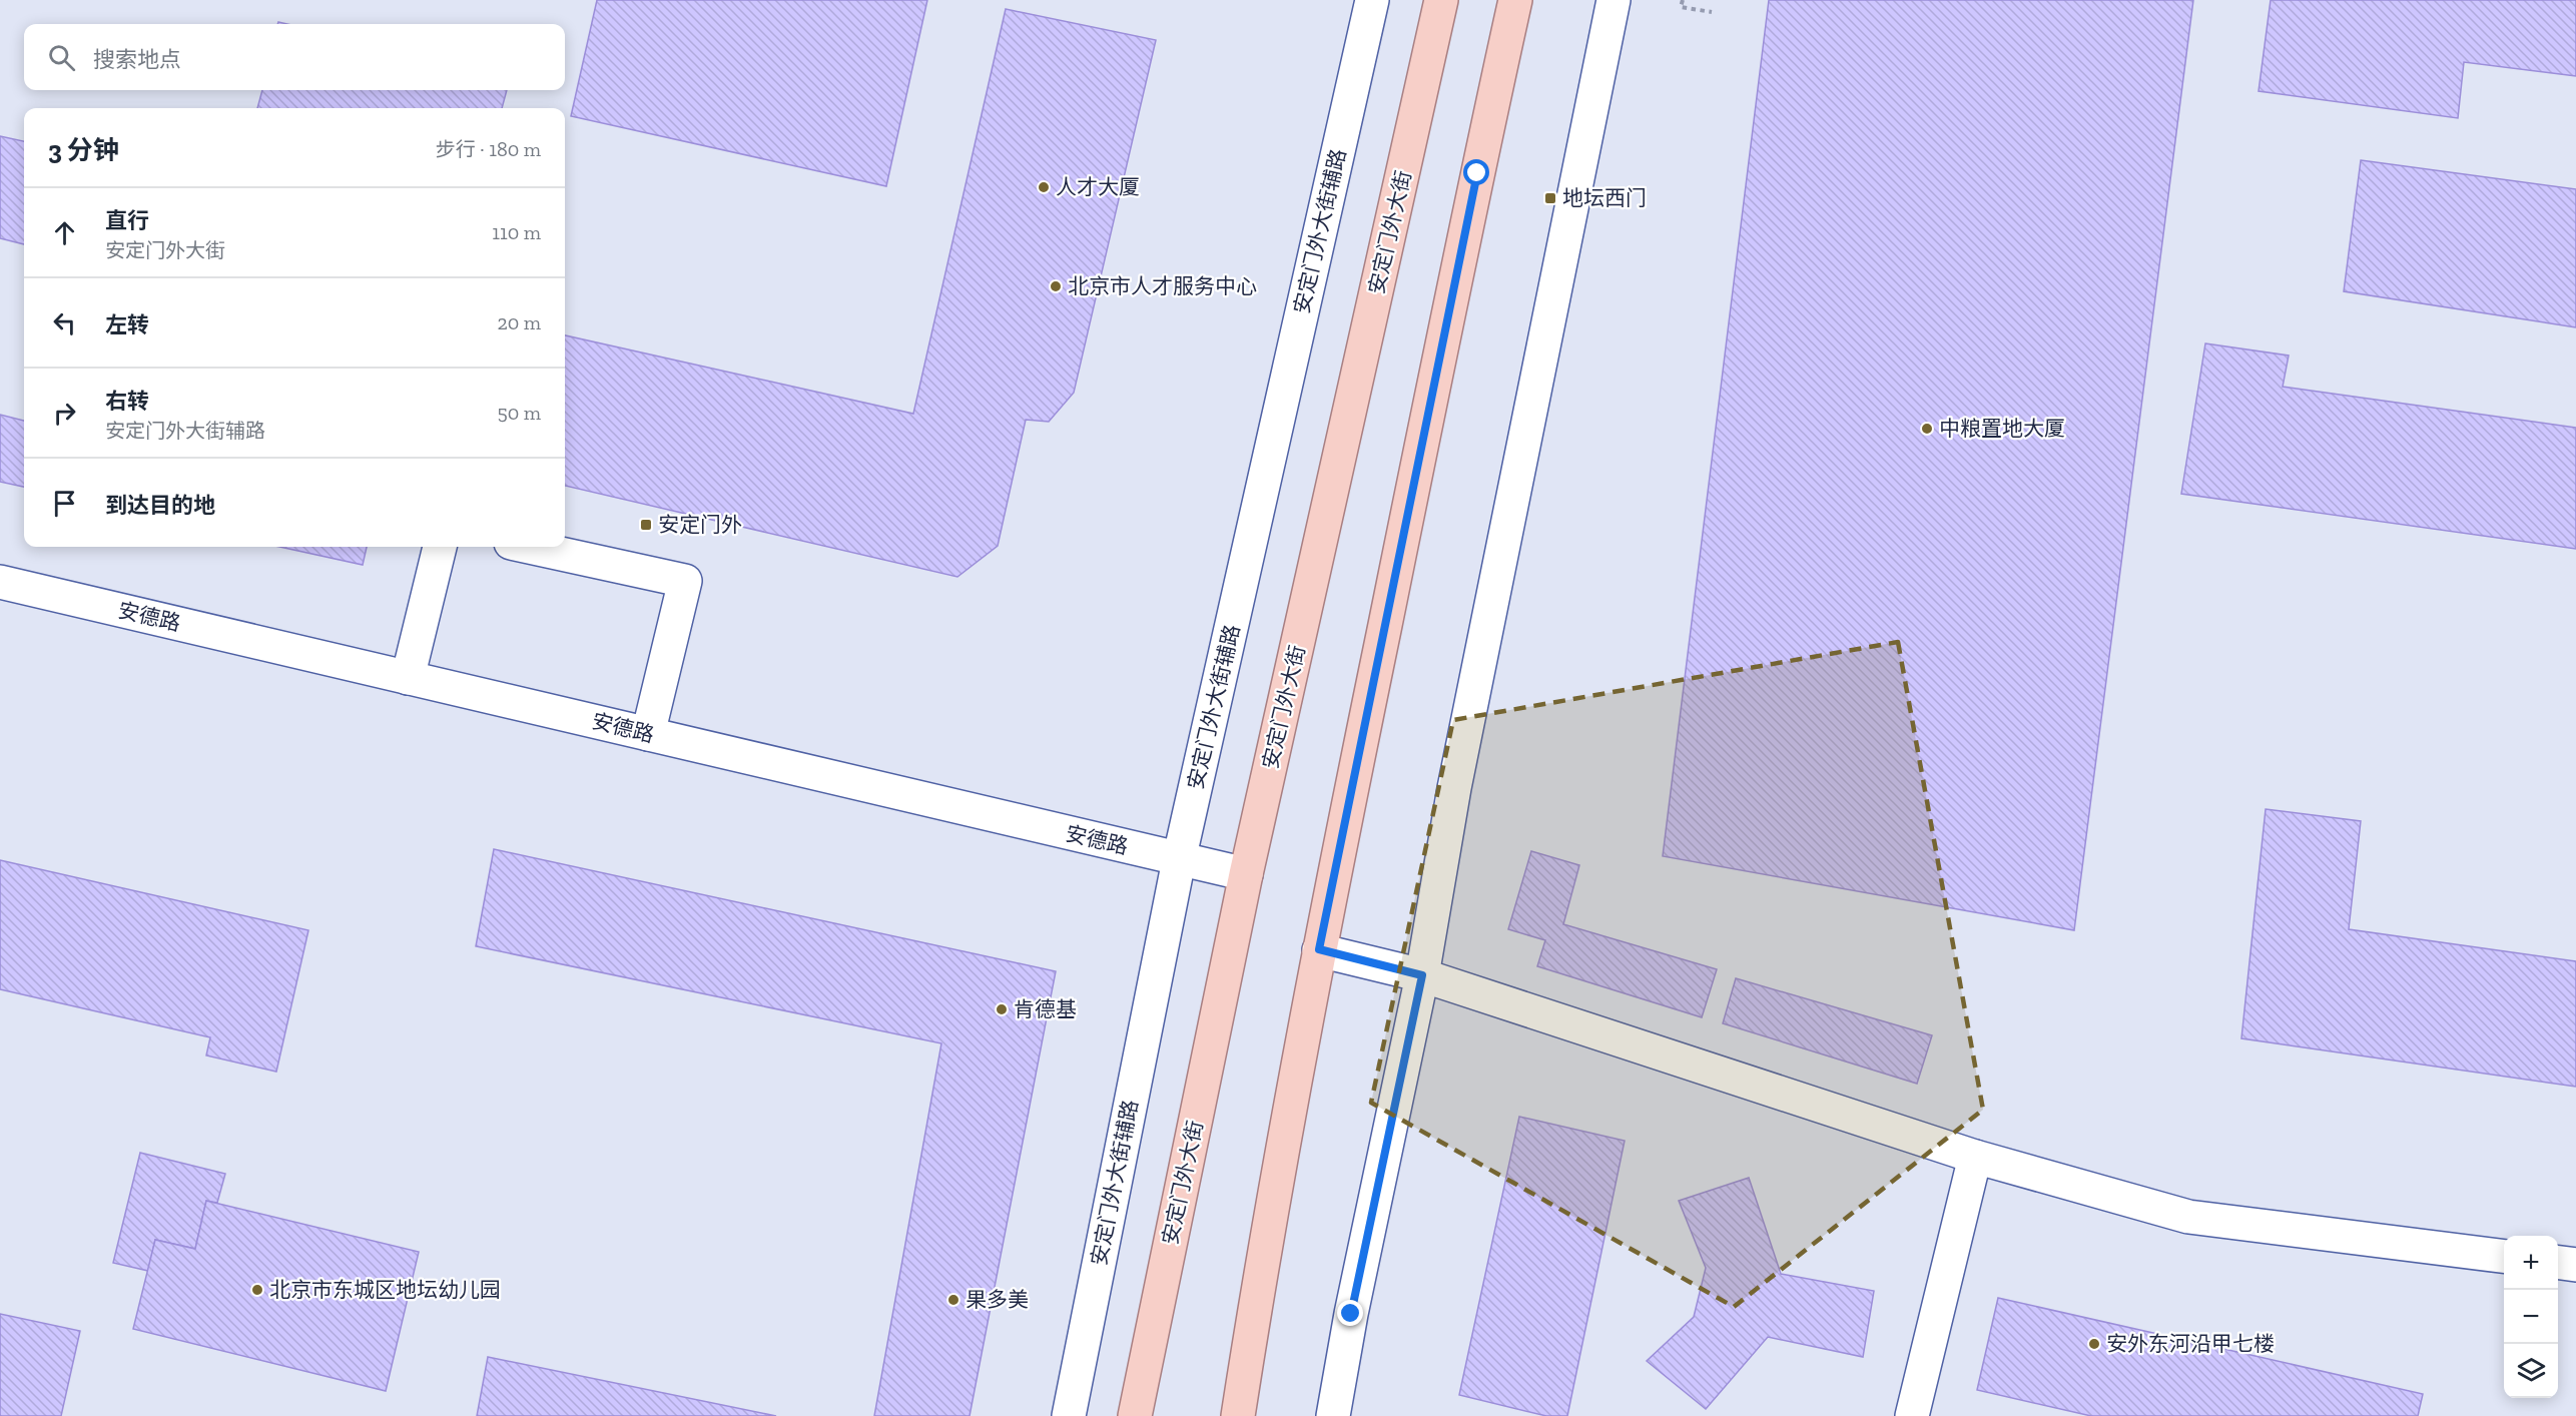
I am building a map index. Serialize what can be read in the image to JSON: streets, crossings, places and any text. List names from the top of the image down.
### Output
{
  "streets": {
    "main road": ["安定门外大街"],
    "street": ["安定门外大街辅路", "安德路"]
  },
  "crossings": [
    ["安定门外大街辅路", "安德路"],
    ["安定门外大街", "安德路"]
  ],
  "places": {
    "other": [
      "人才大厦",
      "北京市人才服务中心",
      "中粮置地大厦",
      "肯德基",
      "北京市东城区地坛幼儿园",
      "果多美",
      "安外东河沿甲七楼"
    ],
    "transit": ["地坛西门", "安定门外"]
  },
  "page": {
    "search": "搜索地点",
    "heading": ["3 分钟", "步行 · 180 m"],
    "list": [
      ["直行", "安定门外大街", "110 m"],
      ["左转", "20 m"],
      ["右转", "安定门外大街辅路", "50 m"],
      "到达目的地"
    ],
    "map_buttons": ["+", "−"]
  }
}
